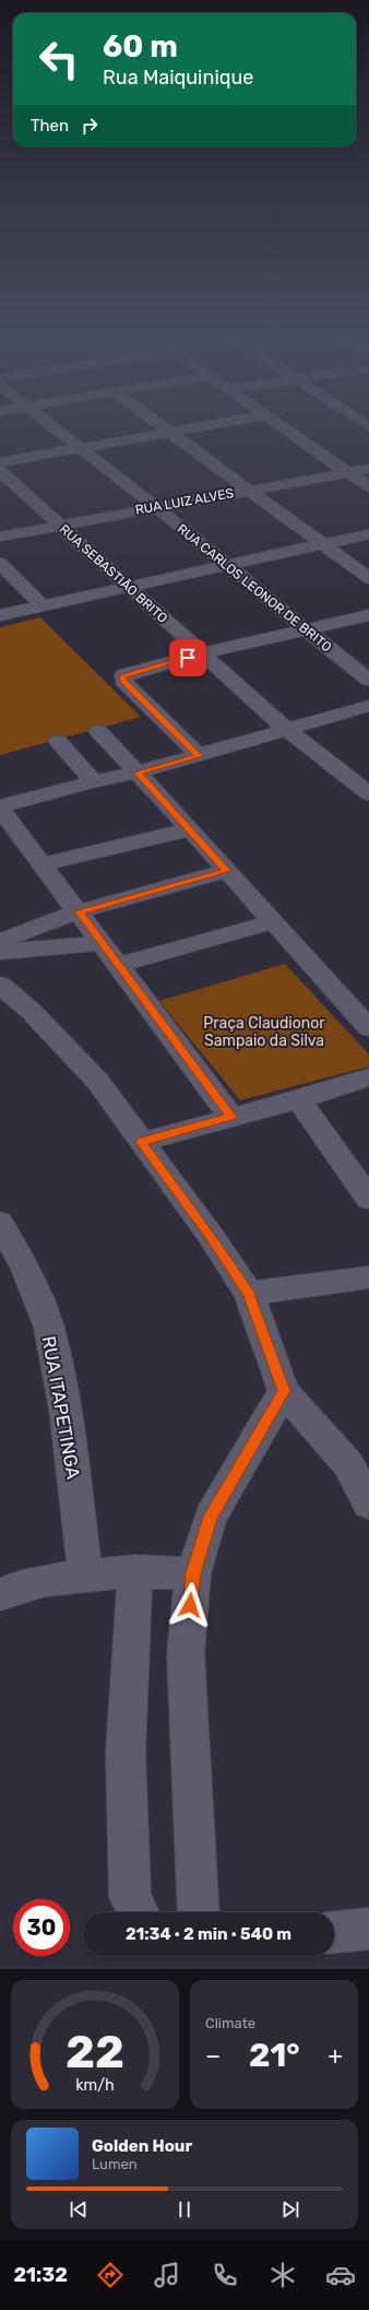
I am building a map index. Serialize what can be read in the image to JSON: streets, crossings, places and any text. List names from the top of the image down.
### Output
{
  "streets": {
    "street": [
      "RUA LUIZ ALVES",
      "RUA SEBASTIÃO BRITO",
      "RUA CARLOS LEONOR DE BRITO",
      "RUA ITAPETINGA"
    ]
  },
  "crossings": [
    ["RUA LUIZ ALVES", "RUA SEBASTIÃO BRITO"],
    ["RUA LUIZ ALVES", "RUA CARLOS LEONOR DE BRITO"]
  ],
  "parks": ["Praça Claudionor Sampaio da Silva"],
  "page": {
    "turn": ["60 m", "Rua Maiquinique"],
    "then": "Then",
    "limit": "30",
    "trip": "21:34 · 2 min · 540 m",
    "tile": "Climate",
    "heat": ["−", "21°", "+"],
    "song": ["Golden Hour", "Lumen"],
    "tabs": "21:32",
    "gauge": ["22", "km/h"]
  }
}
